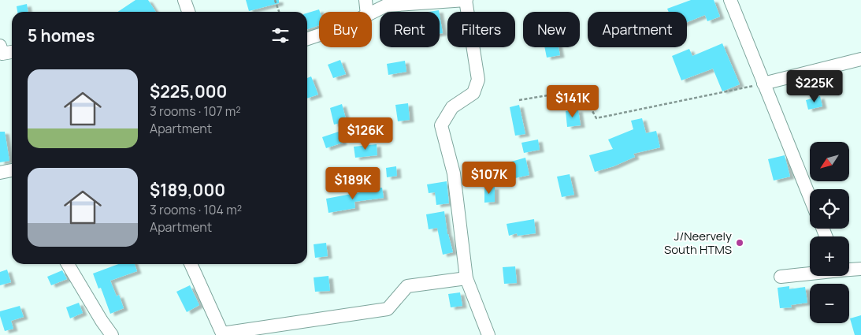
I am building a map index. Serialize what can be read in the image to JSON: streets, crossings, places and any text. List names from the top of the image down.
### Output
{
  "places": ["J/Neervely South HTMS"],
  "north": "bottom left",
  "page": {
    "chip": [
      "Buy",
      "Rent",
      "Filters",
      "New",
      "Apartment"
    ],
    "heading": "5 homes",
    "list": [
      {
        "name": "$225,000",
        "note": "3 rooms · 107 m² · Apartment"
      },
      {
        "name": "$189,000",
        "note": "3 rooms · 104 m² · Apartment"
      }
    ],
    "price": [
      "$225K",
      "$141K",
      "$126K",
      "$107K",
      "$189K"
    ],
    "map_buttons": ["+", "−"]
  }
}
